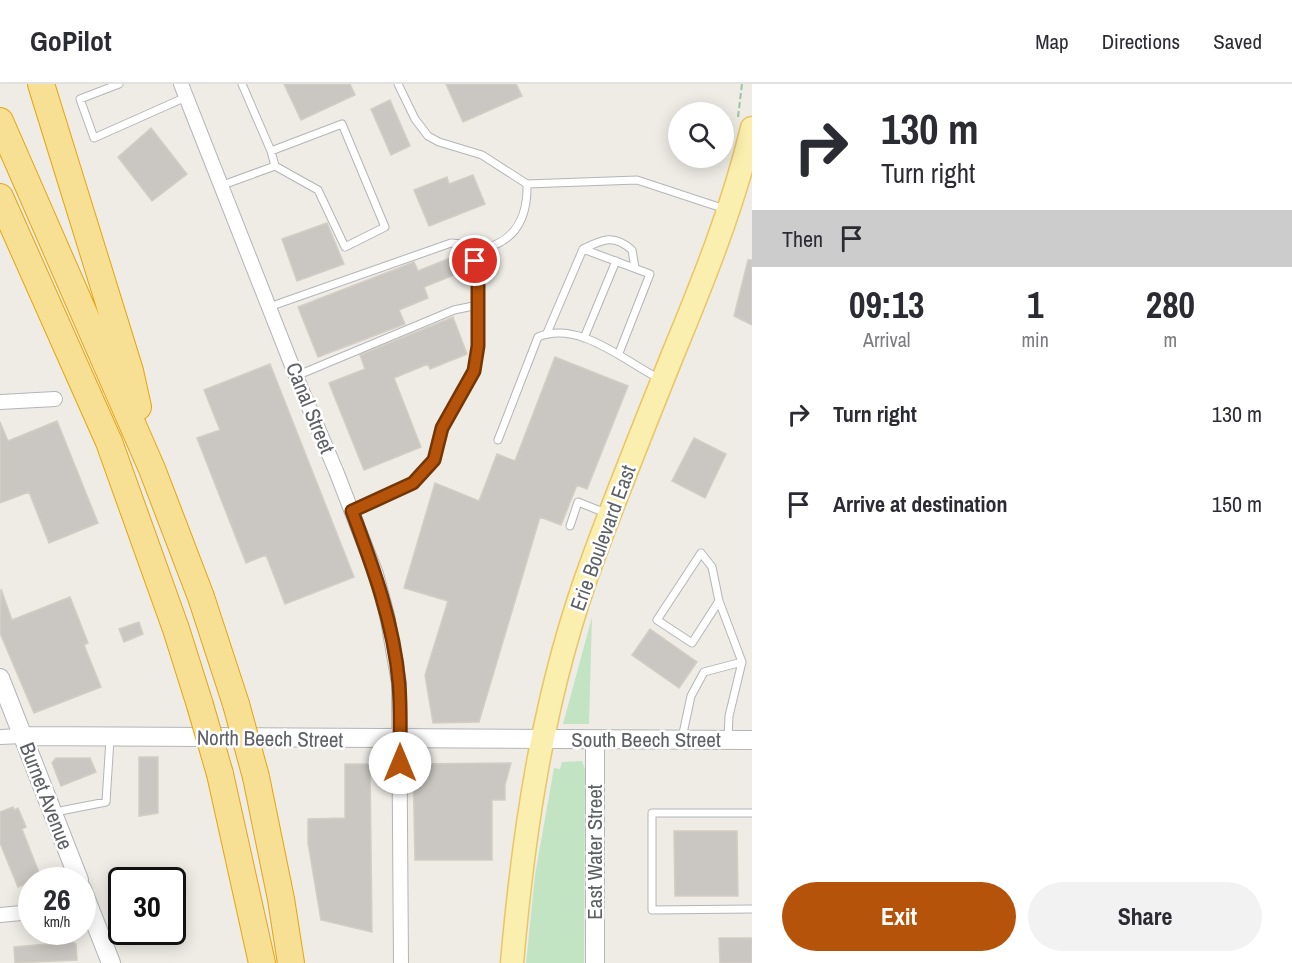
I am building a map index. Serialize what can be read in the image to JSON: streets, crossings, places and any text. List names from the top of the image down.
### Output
{
  "streets": {
    "main road": ["Erie Boulevard East"],
    "street": [
      "Canal Street",
      "North Beech Street",
      "South Beech Street",
      "Burnet Avenue",
      "East Water Street"
    ]
  },
  "crossings": [
    ["Canal Street", "North Beech Street"],
    ["Erie Boulevard East", "North Beech Street"],
    ["Erie Boulevard East", "South Beech Street"],
    ["North Beech Street", "South Beech Street"],
    ["North Beech Street", "Burnet Avenue"],
    ["South Beech Street", "East Water Street"]
  ],
  "page": {
    "header": "GoPilot",
    "nav": ["Map", "Directions", "Saved"],
    "turn": ["130 m", "Turn right"],
    "then": "Then",
    "eta": [
      "09:13",
      "Arrival",
      "1",
      "min",
      "280",
      "m"
    ],
    "list": [
      {
        "name": "Turn right",
        "value": "130 m"
      },
      {
        "name": "Arrive at destination",
        "value": "150 m"
      }
    ],
    "speed": "26 km/h",
    "limit": "30",
    "buttons": ["Exit", "Share"]
  }
}
